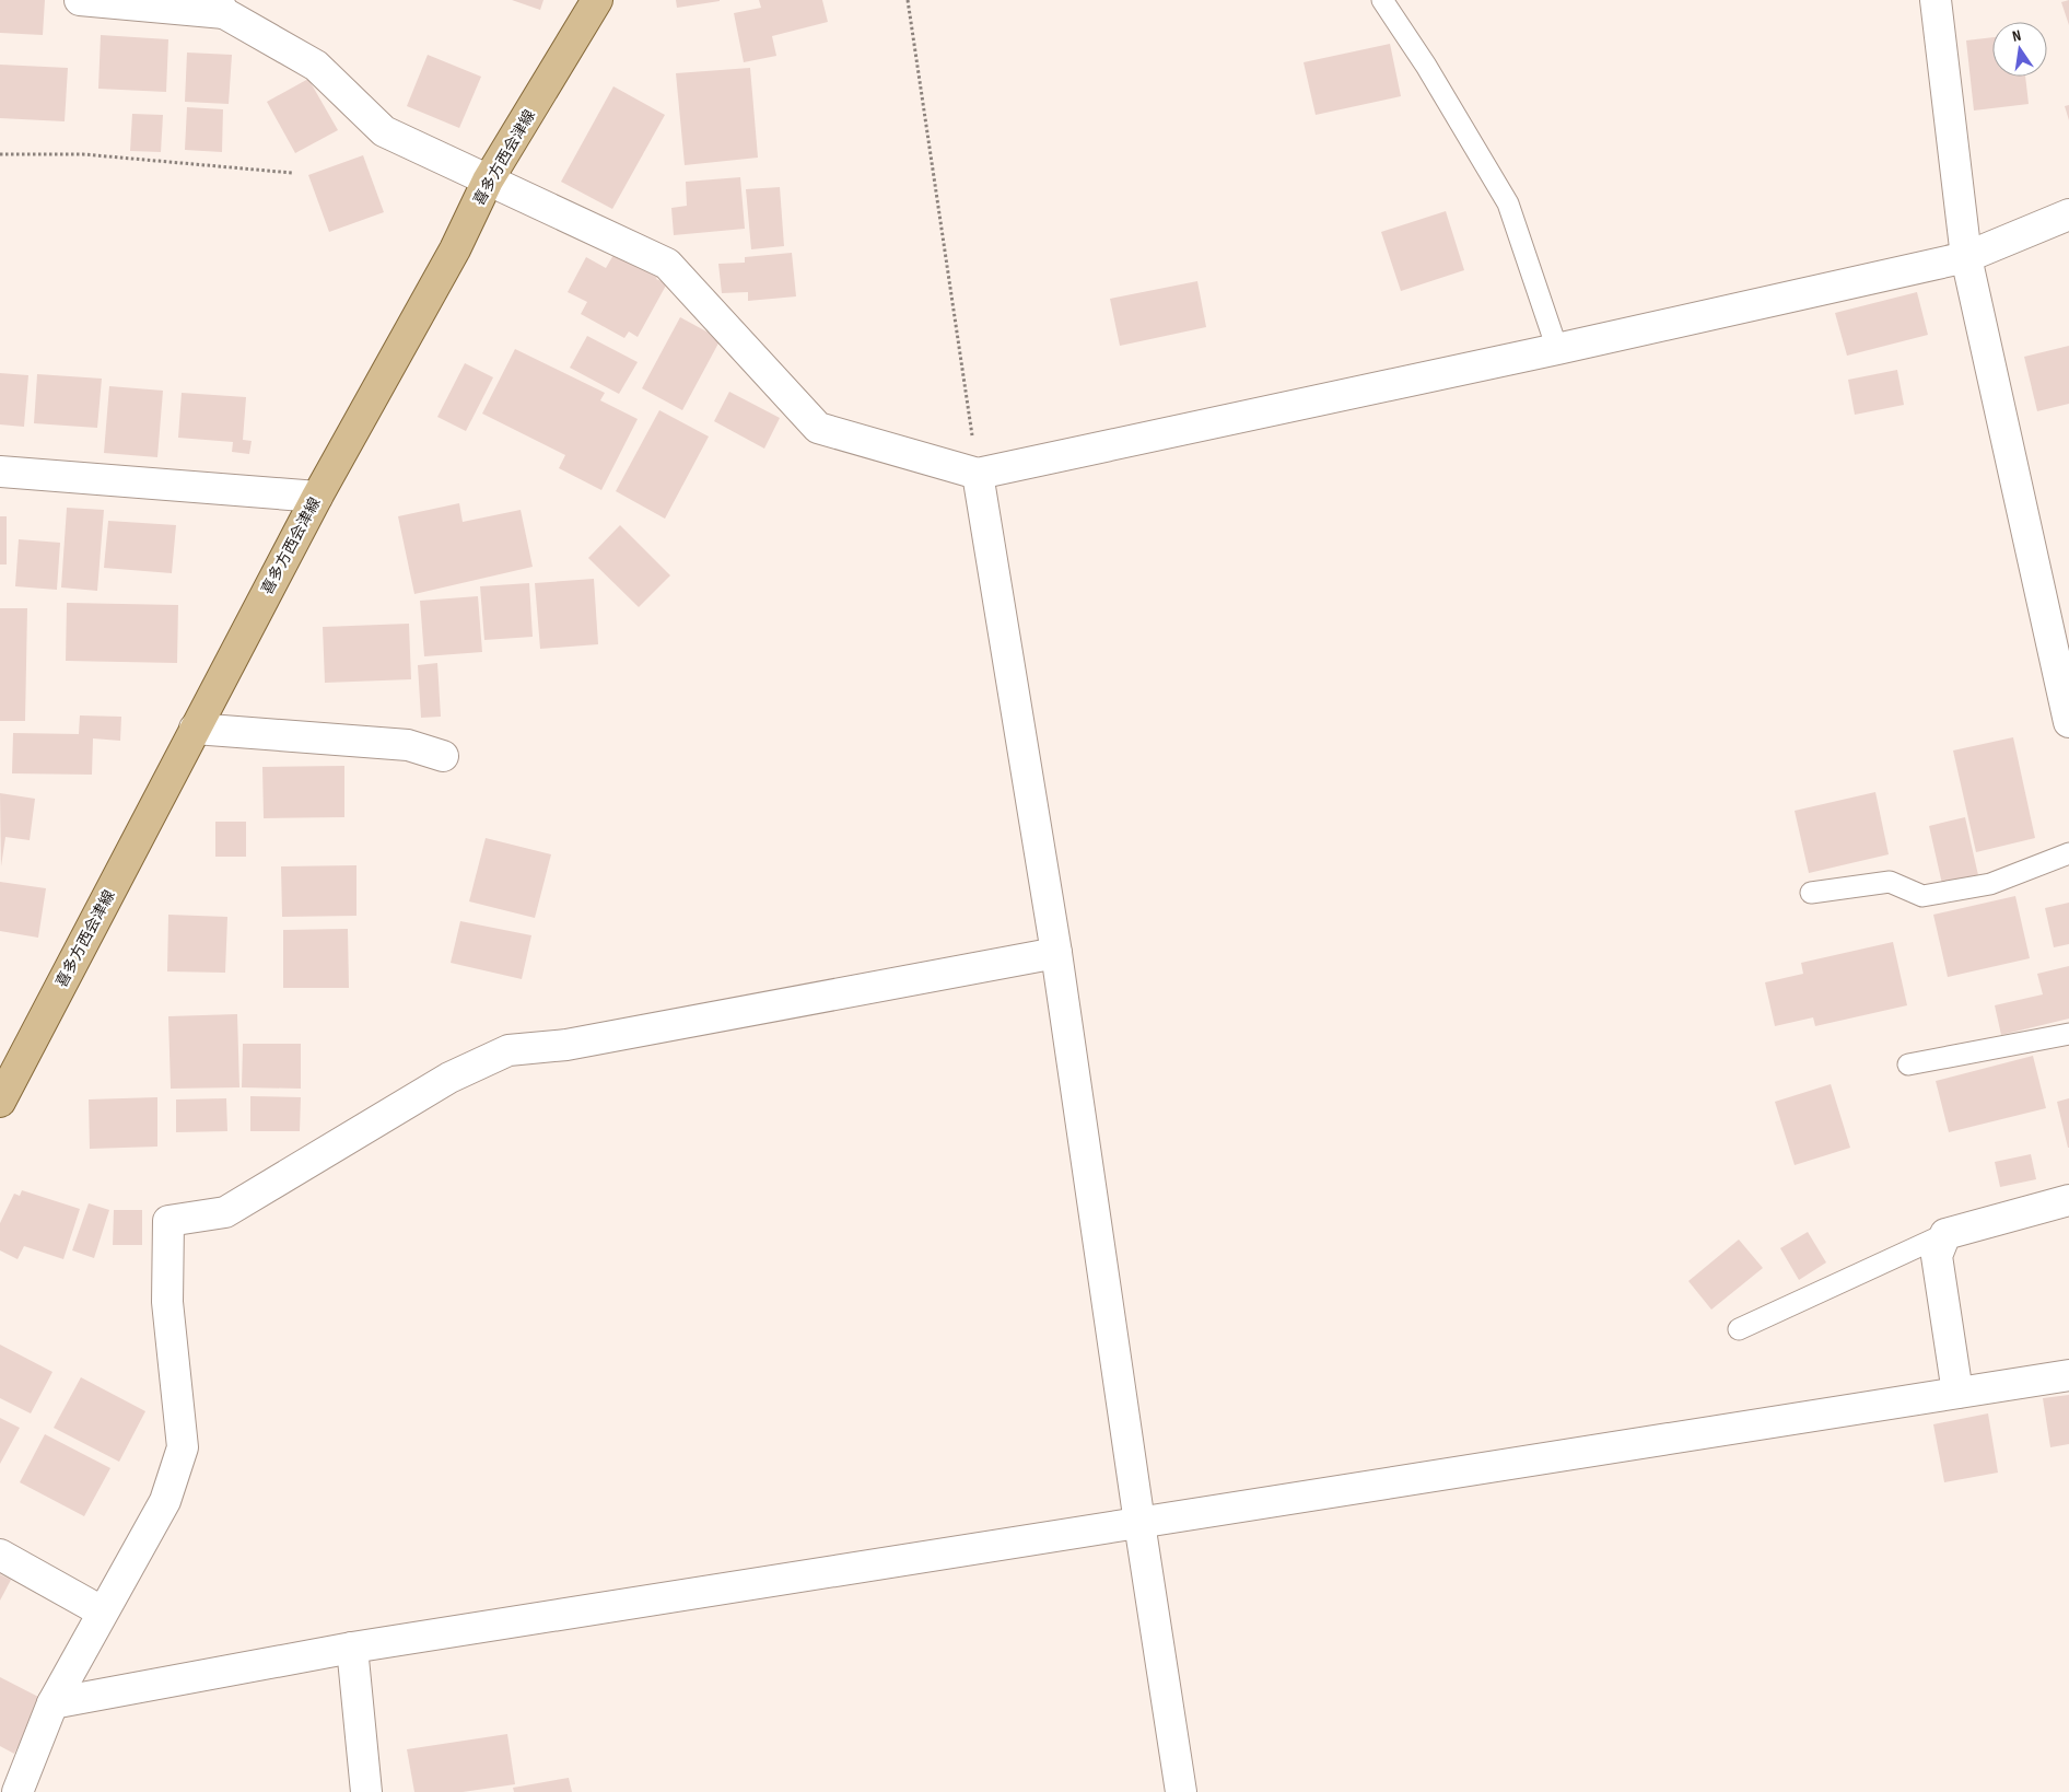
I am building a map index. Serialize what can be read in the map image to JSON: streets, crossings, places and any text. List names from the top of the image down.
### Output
{
  "streets": {
    "main road": ["喜多方西会津線"]
  },
  "north": "top"
}
